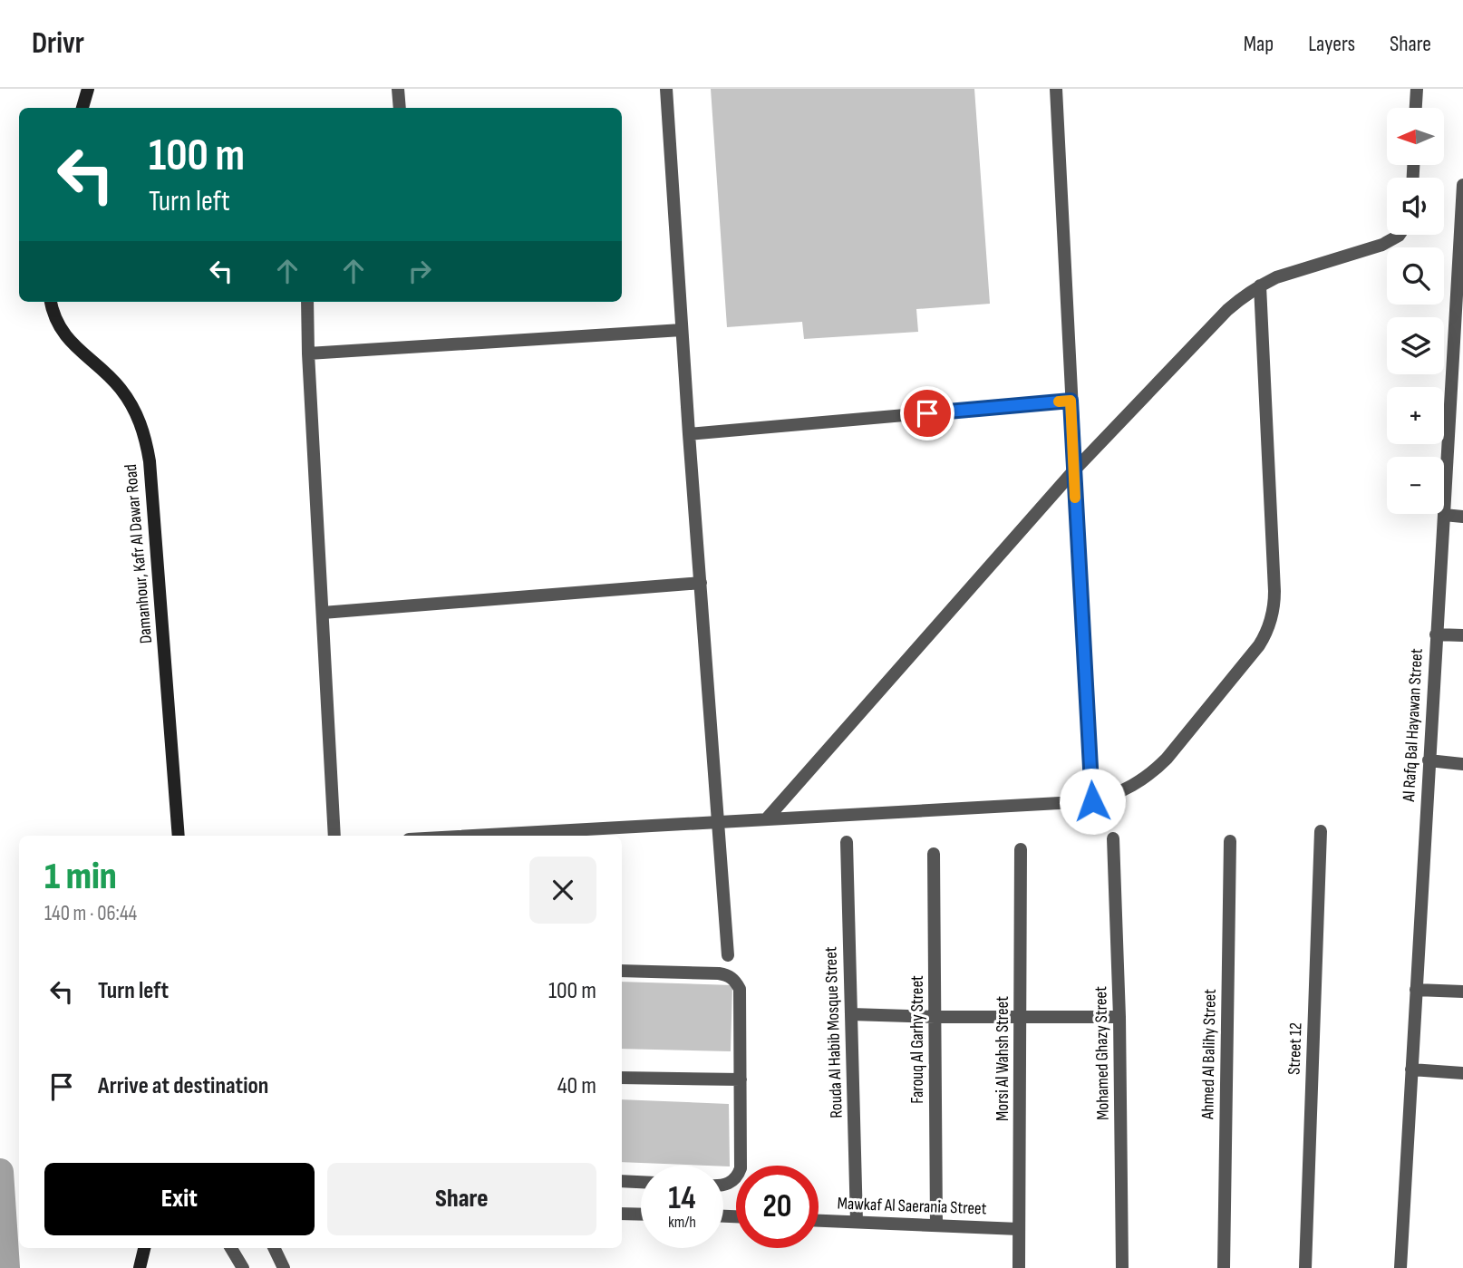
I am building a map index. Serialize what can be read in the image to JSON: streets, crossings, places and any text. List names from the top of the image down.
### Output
{
  "streets": {
    "main road": ["Damanhour, Kafr Al Dawar Road"],
    "street": [
      "Al Rafq Bal Hayawan Street",
      "Rouda Al Habib Mosque Street",
      "Farouq Al Garhy Street",
      "Street 12",
      "Mohamed Ghazy Street",
      "Ahmed Al Balihy Street",
      "Morsi Al Wahsh Street",
      "Mawkaf Al Saerania Street"
    ]
  },
  "crossings": [
    ["Rouda Al Habib Mosque Street", "Mawkaf Al Saerania Street"],
    ["Farouq Al Garhy Street", "Mawkaf Al Saerania Street"],
    ["Morsi Al Wahsh Street", "Mawkaf Al Saerania Street"]
  ],
  "north": "left",
  "page": {
    "header": "Drivr",
    "nav": ["Map", "Layers", "Share"],
    "map_buttons": ["+", "−"],
    "turn": ["100 m", "Turn left"],
    "heading": ["1 min", "140 m · 06:44"],
    "list": [
      {
        "name": "Turn left",
        "value": "100 m"
      },
      {
        "name": "Arrive at destination",
        "value": "40 m"
      }
    ],
    "buttons": ["Exit", "Share"],
    "speed": "14 km/h",
    "limit": "20"
  }
}
